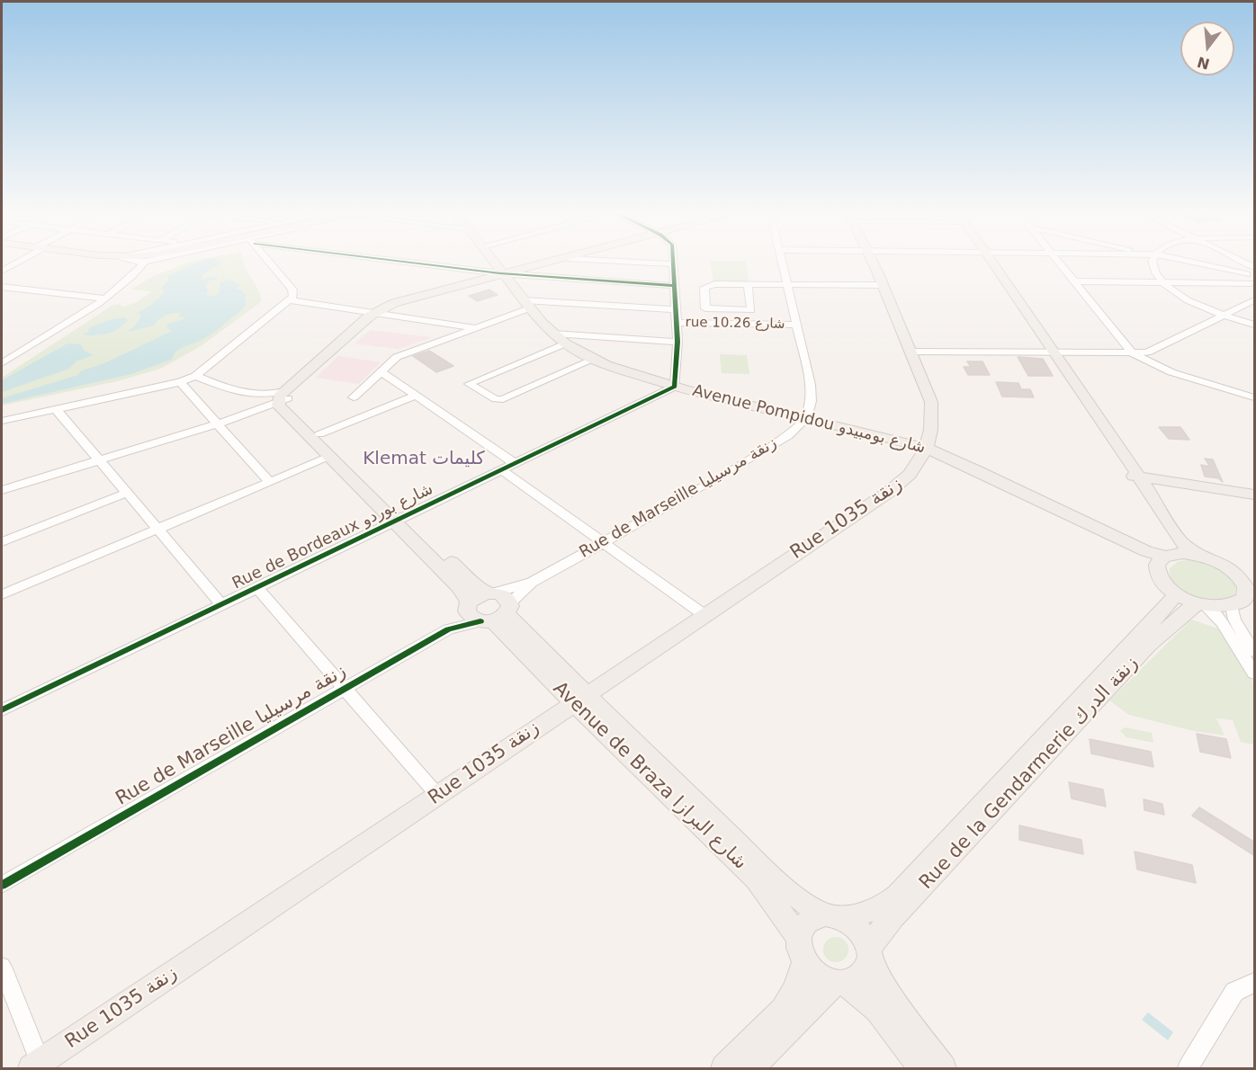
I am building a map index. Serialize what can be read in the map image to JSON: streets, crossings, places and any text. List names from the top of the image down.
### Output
{
  "streets": {
    "main road": [
      "Avenue Pompidou شارع بومبيدو",
      "Rue 1035 زنقة",
      "Rue de la Gendarmerie زنقة الدرك",
      "Avenue de Braza شارع البرازا"
    ],
    "street": ["rue 10.26 شارع", "Rue de Marseille زنقة مرسيليا", "Rue de Bordeaux شارع بوردو"]
  },
  "crossings": [
    ["Avenue Pompidou شارع بومبيدو", "Rue de Marseille زنقة مرسيليا"],
    ["Avenue Pompidou شارع بومبيدو", "Rue 1035 زنقة"],
    ["Avenue Pompidou شارع بومبيدو", "Rue de Bordeaux شارع بوردو"],
    ["Rue de Marseille زنقة مرسيليا", "Avenue de Braza شارع البرازا"],
    ["Rue 1035 زنقة", "Avenue de Braza شارع البرازا"],
    ["Rue de la Gendarmerie زنقة الدرك", "Avenue de Braza شارع البرازا"]
  ],
  "districts": ["Klemat كليمات"],
  "north": "bottom"
}
